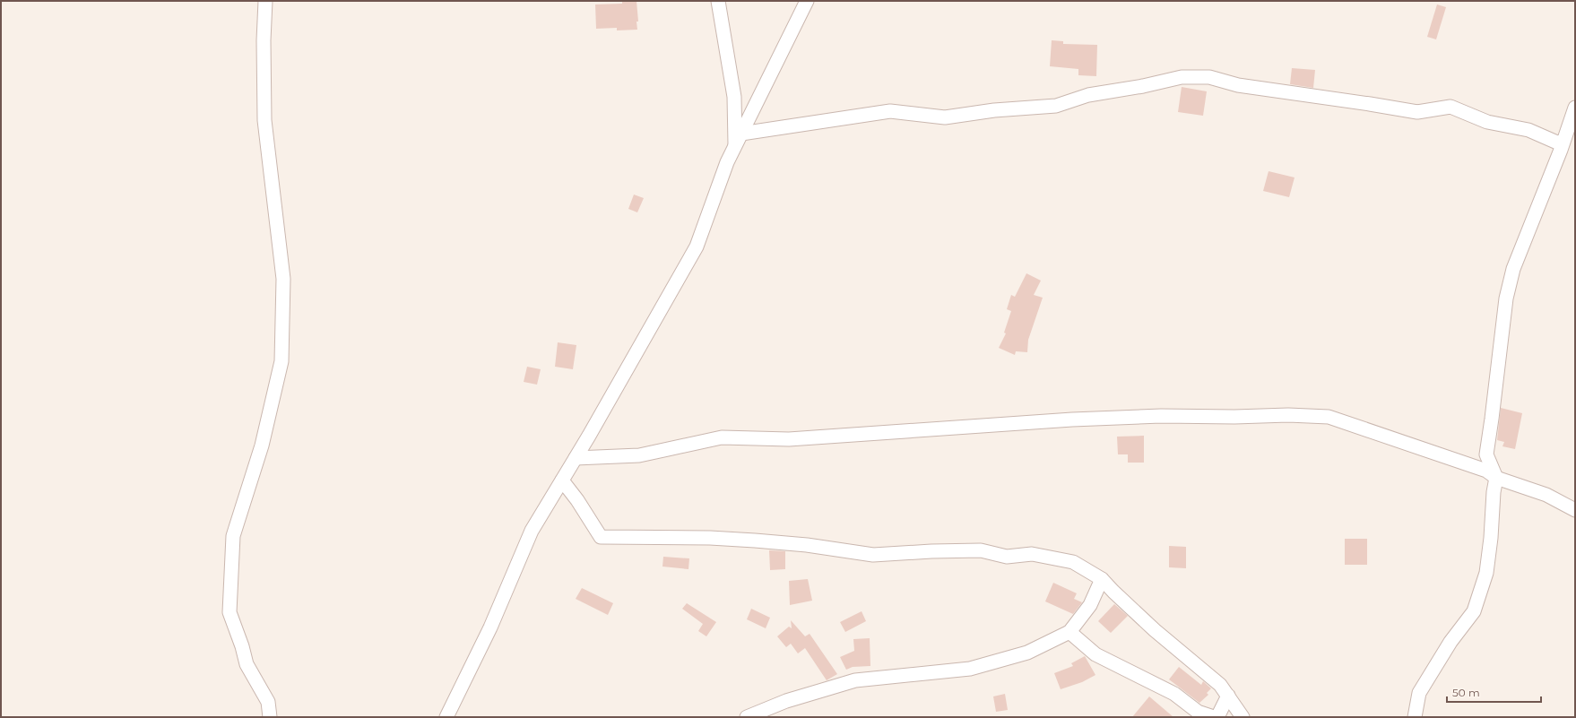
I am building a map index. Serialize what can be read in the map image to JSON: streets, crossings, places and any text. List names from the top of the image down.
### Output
{
  "scale_bar": "50 m"
}
